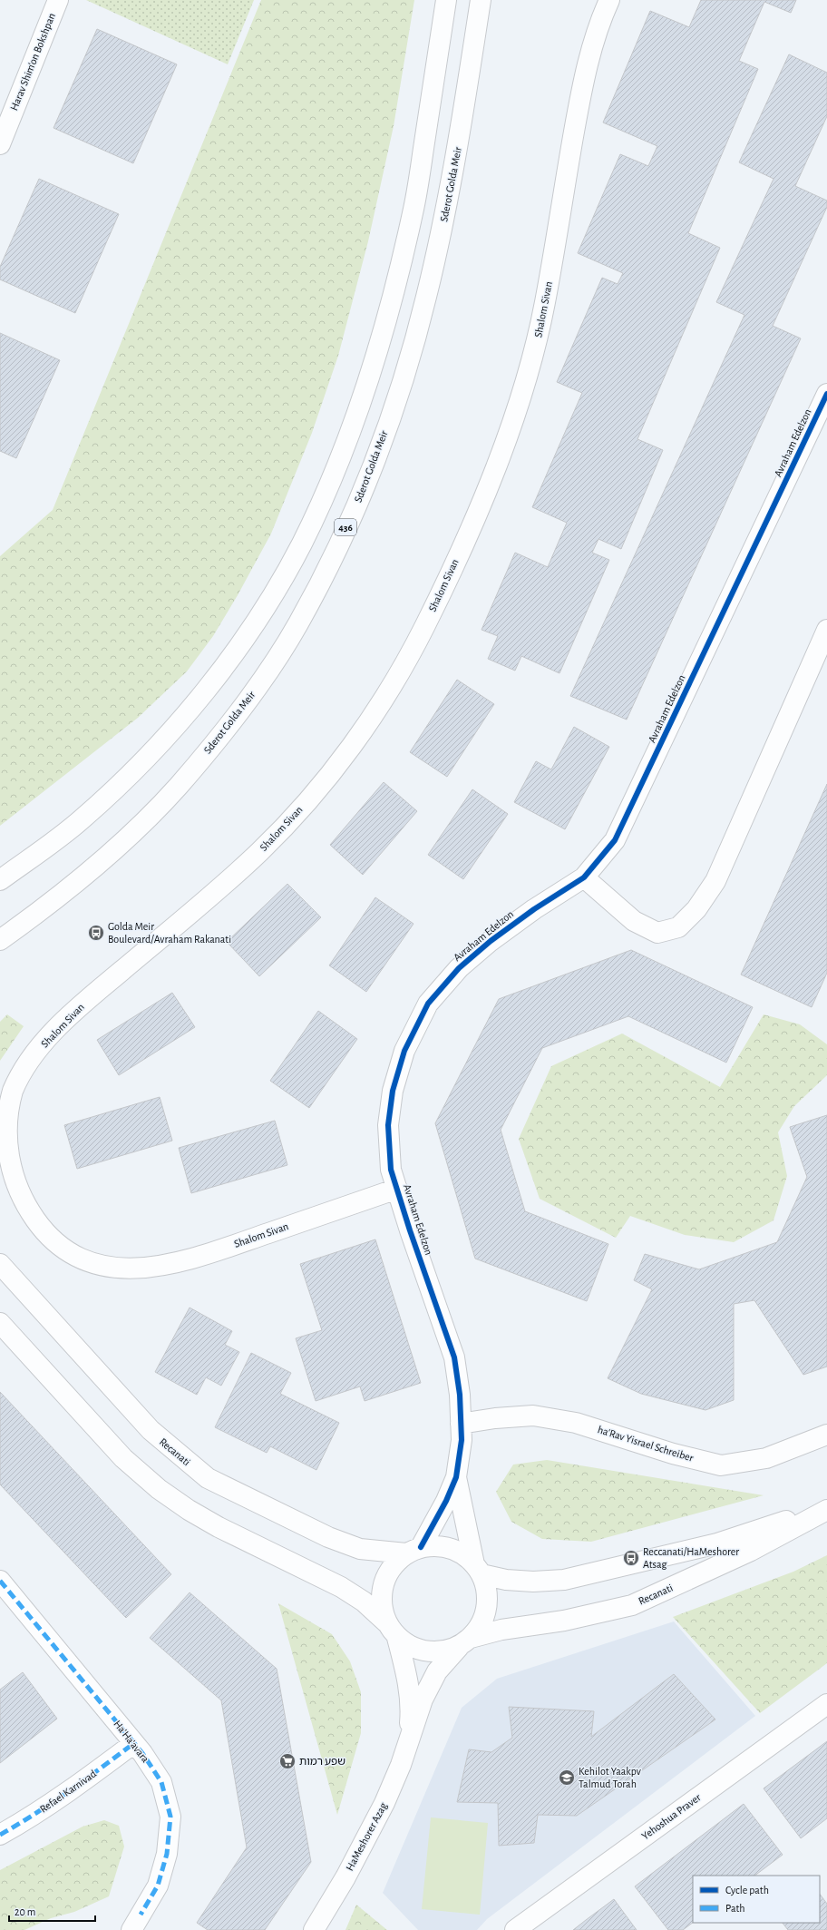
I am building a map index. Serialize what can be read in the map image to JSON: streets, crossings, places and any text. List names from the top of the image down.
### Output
{
  "streets": {
    "street": [
      "Harav Shim'on Bokshpan",
      "Sderot Golda Meir",
      "Shalom Sivan",
      "Avraham Edelzon",
      "436",
      "ha'Rav Yisrael Schreiber",
      "Recanati",
      "Ha'Ha'avara",
      "Refael Karnivad",
      "Yehoshua Praver",
      "HaMeshorer Azag"
    ]
  },
  "crossings": [
    ["Shalom Sivan", "Avraham Edelzon"],
    ["Avraham Edelzon", "ha'Rav Yisrael Schreiber"],
    ["Avraham Edelzon", "Recanati"],
    ["Avraham Edelzon", "HaMeshorer Azag"],
    ["Recanati", "HaMeshorer Azag"],
    ["Ha'Ha'avara", "Refael Karnivad"]
  ],
  "places": {
    "bus stop": ["Golda Meir Boulevard/Avraham Rakanati", "Reccanati/HaMeshorer Atsag"],
    "supermarket": ["שפע רמות"],
    "school or university": ["Kehilot Yaakpv Talmud Torah"]
  },
  "legend": ["Cycle path", "Path"],
  "scale_bar": "20 m"
}
